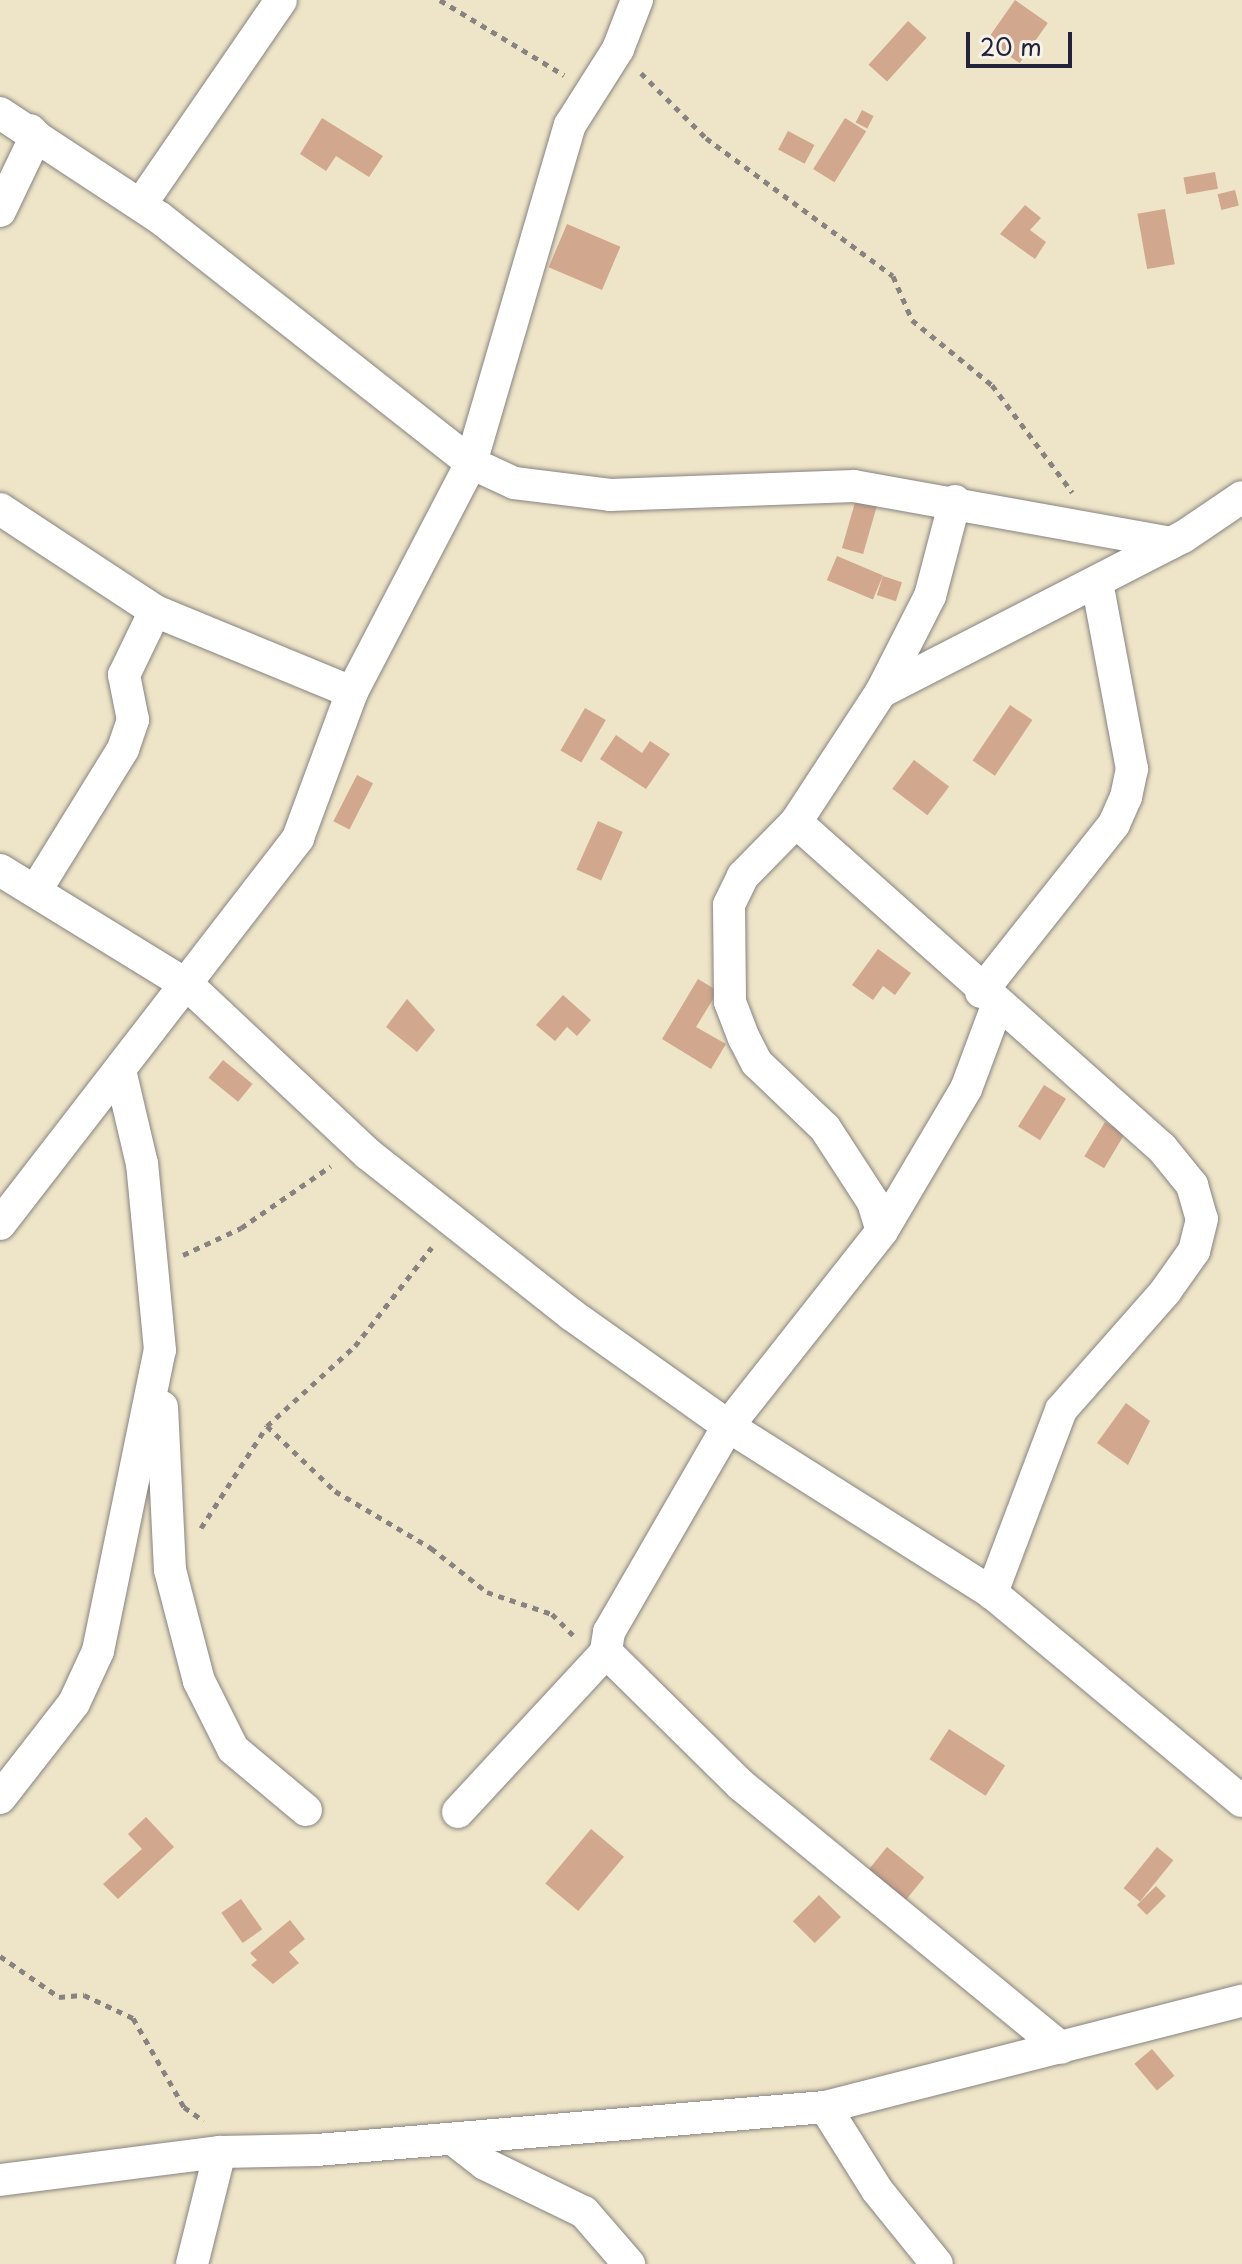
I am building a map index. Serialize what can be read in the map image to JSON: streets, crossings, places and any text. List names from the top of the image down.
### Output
{
  "scale_bar": "20 m"
}
